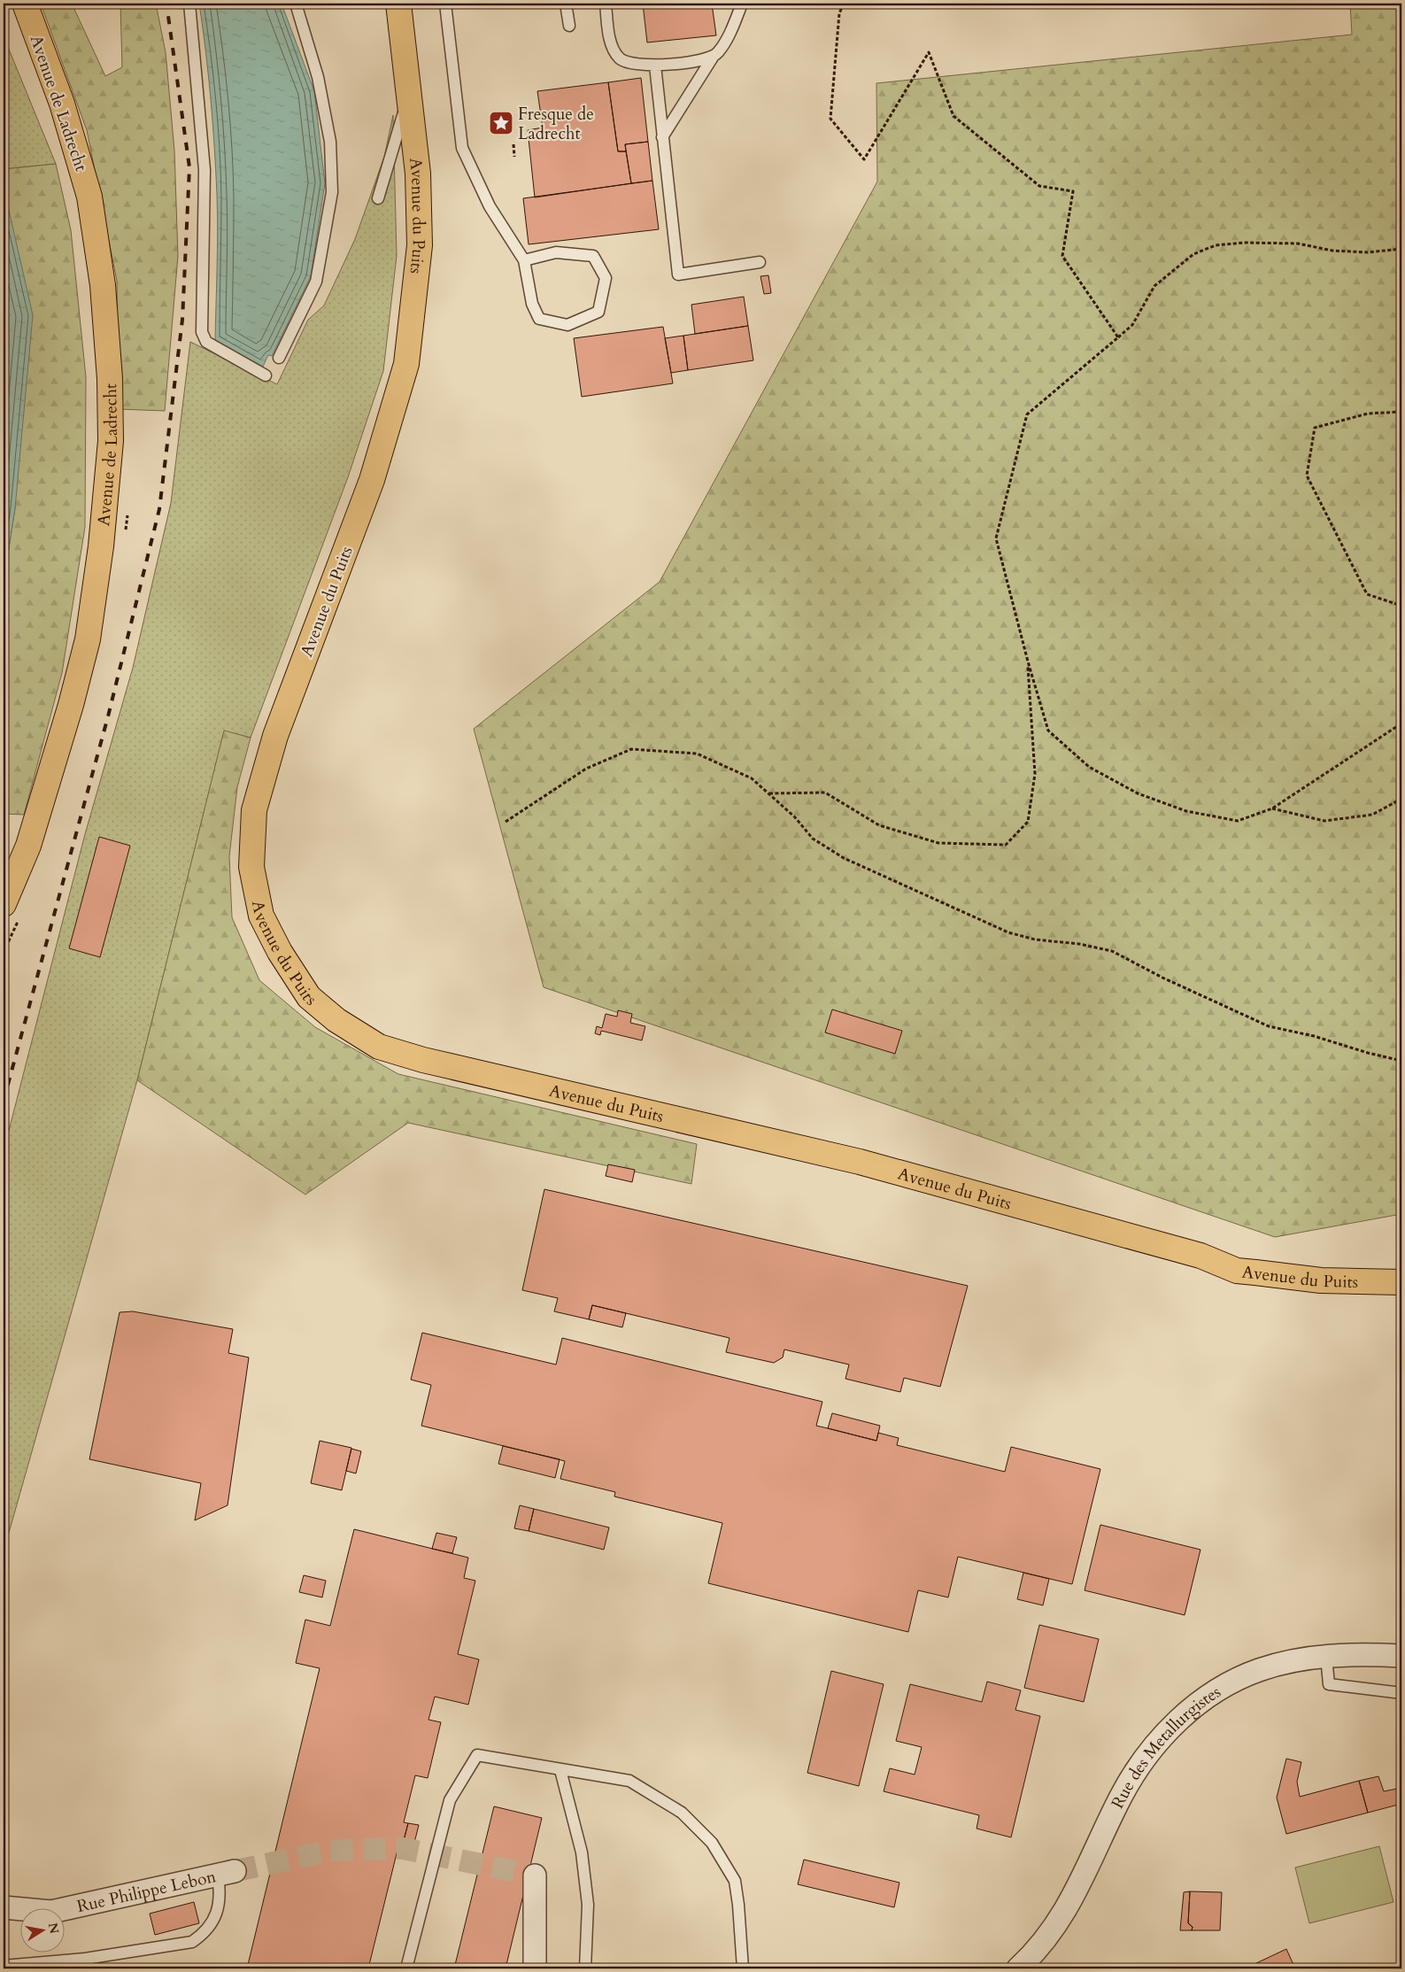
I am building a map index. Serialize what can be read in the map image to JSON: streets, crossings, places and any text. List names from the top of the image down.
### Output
{
  "streets": {
    "main road": ["Avenue de Ladrecht", "Avenue du Puits"],
    "street": ["Rue des Metallurgistes", "Rue Philippe Lebon"]
  },
  "places": {
    "place": ["Fresque de Ladrecht"]
  },
  "north": "right"
}
